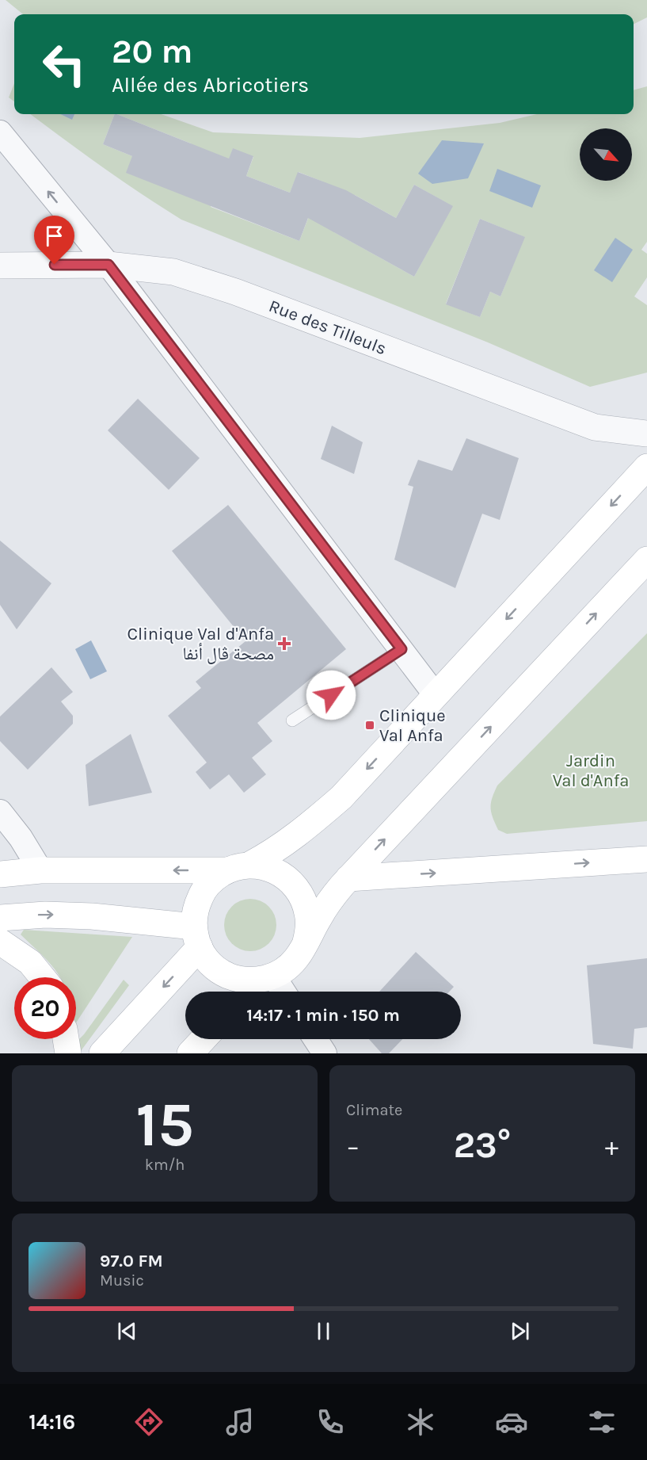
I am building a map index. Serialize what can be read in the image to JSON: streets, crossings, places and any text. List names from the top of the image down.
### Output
{
  "streets": {
    "street": ["Rue des Tilleuls"]
  },
  "parks": ["Jardin Val d'Anfa"],
  "places": {
    "health": ["Clinique Val d'Anfa مصحة ڤال أنفا"],
    "transit": ["Clinique Val Anfa"]
  },
  "north": "bottom right",
  "page": {
    "turn": ["20 m", "Allée des Abricotiers"],
    "limit": "20",
    "trip": "14:17 · 1 min · 150 m",
    "tile": [
      ["15", "km/h"],
      "Climate"
    ],
    "heat": ["−", "23°", "+"],
    "song": ["97.0 FM", "Music"],
    "tabs": "14:16"
  }
}
